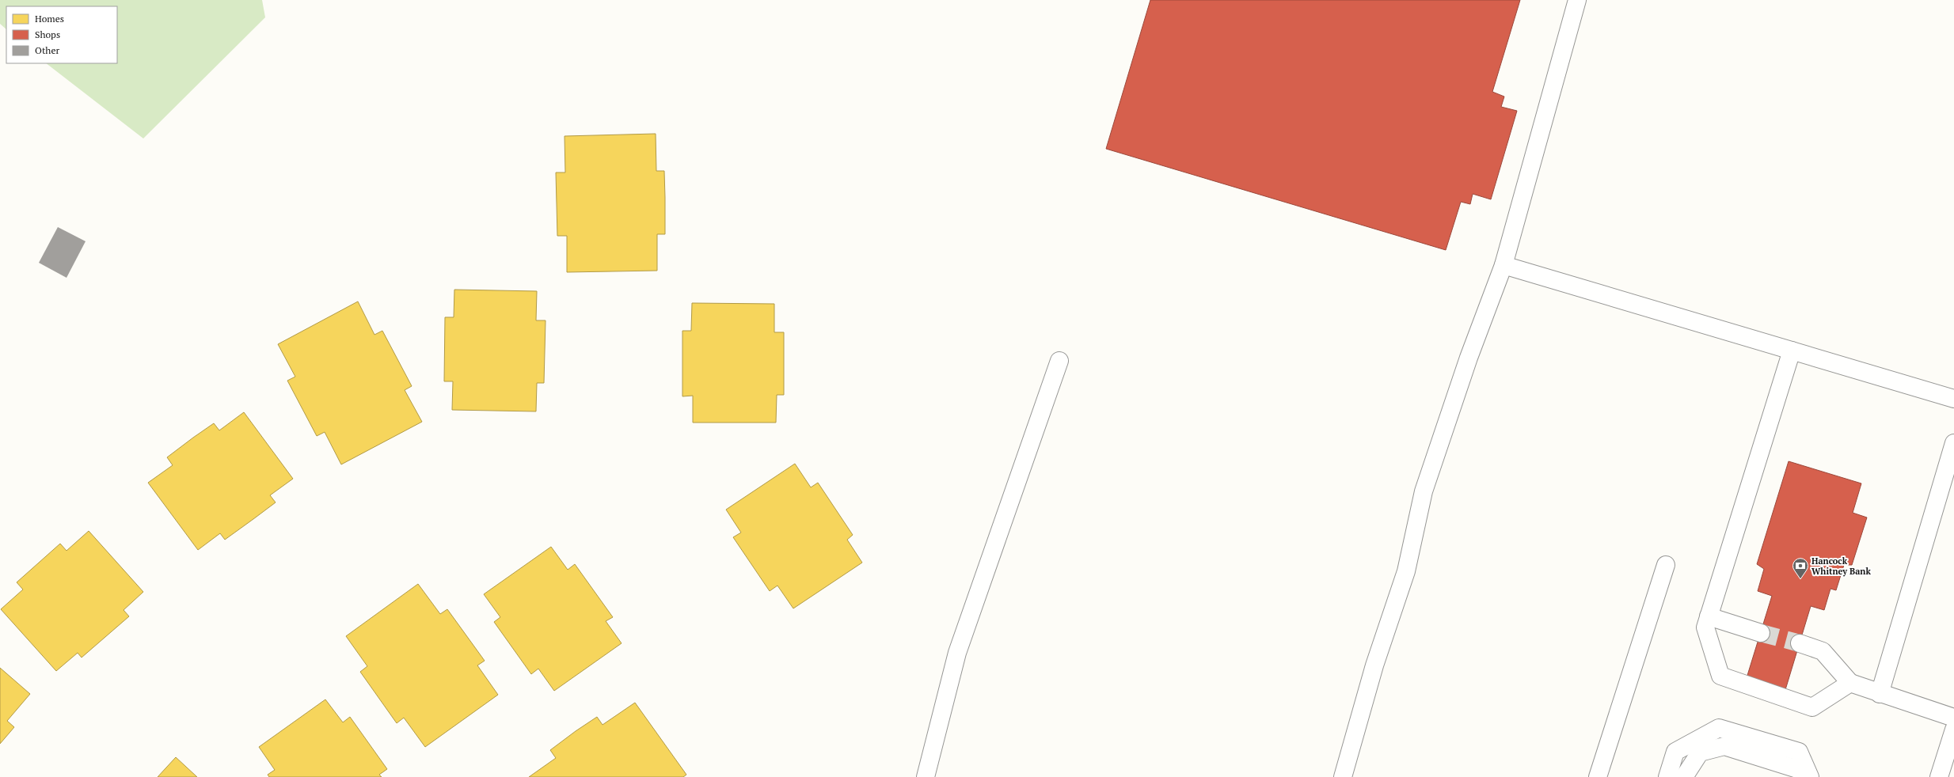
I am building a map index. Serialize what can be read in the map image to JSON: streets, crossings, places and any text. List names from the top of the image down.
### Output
{
  "places": {
    "bank": ["Hancock Whitney Bank"]
  },
  "legend": ["Homes", "Shops", "Other"]
}
